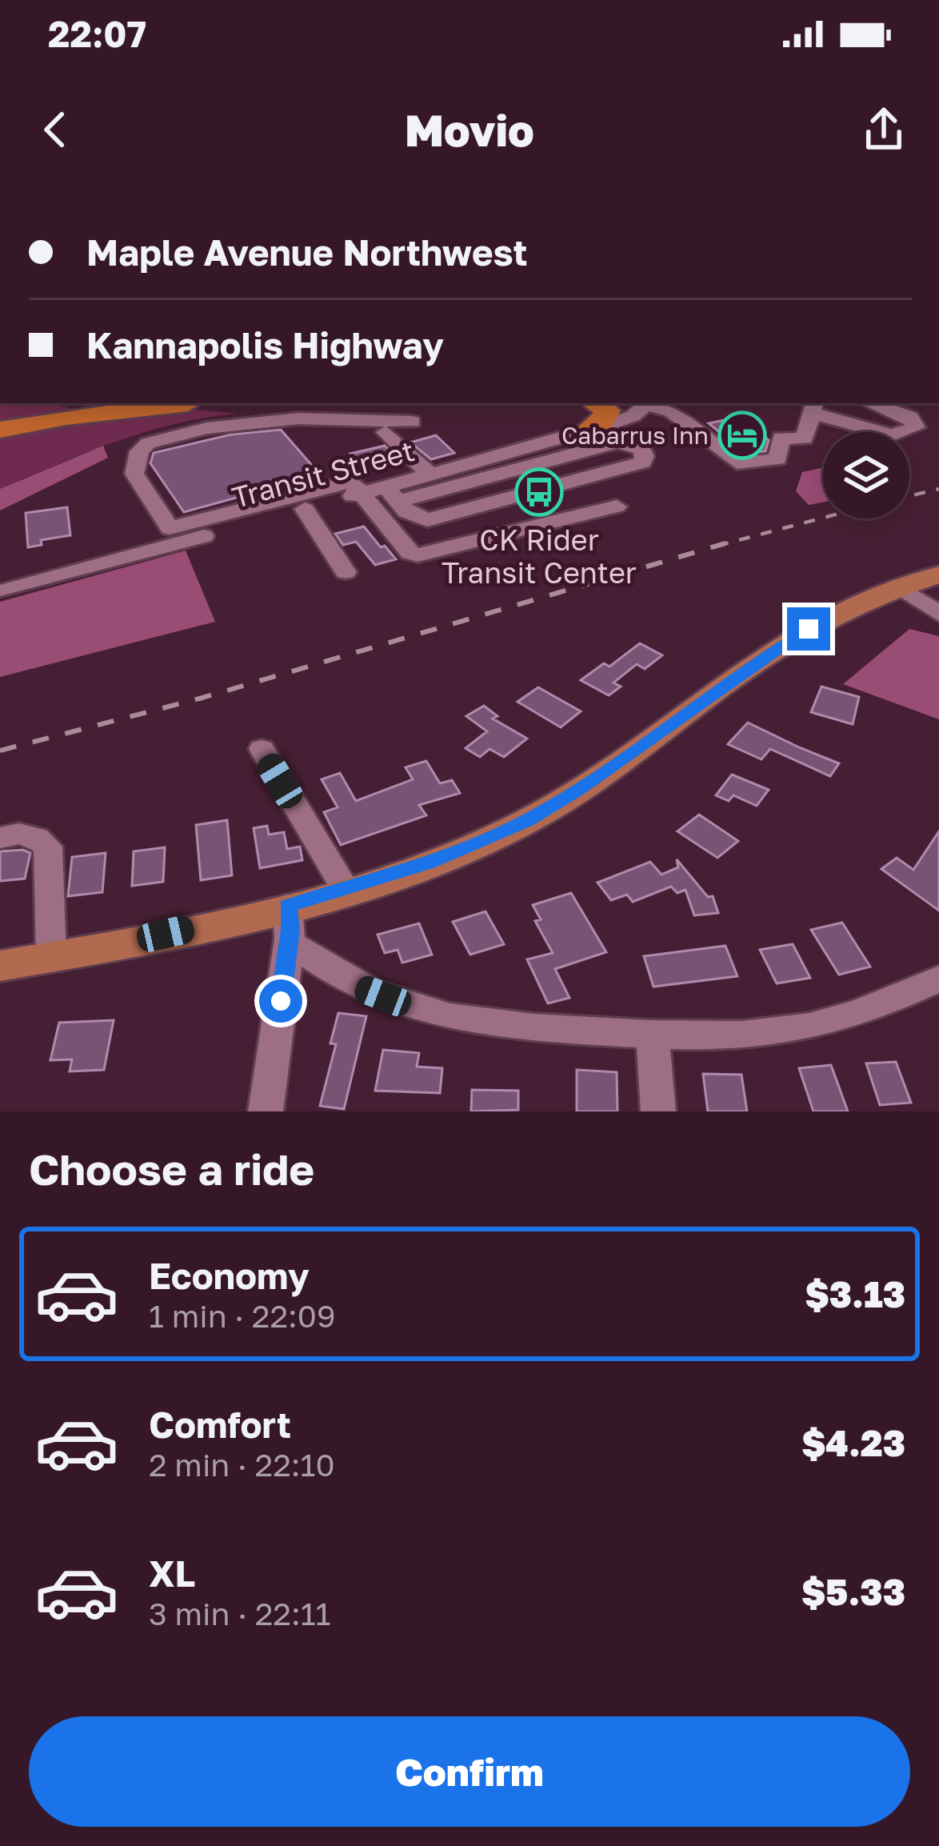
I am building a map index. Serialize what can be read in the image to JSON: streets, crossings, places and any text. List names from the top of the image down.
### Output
{
  "streets": {
    "street": ["Transit Street"]
  },
  "places": {
    "hotel": ["Cabarrus Inn"],
    "bus stop": ["CK Rider Transit Center"]
  },
  "page": {
    "status": "22:07",
    "header": "Movio",
    "banner": ["Maple Avenue Northwest", "Kannapolis Highway"],
    "heading": "Choose a ride",
    "list": [
      {
        "name": "Economy",
        "note": "1 min · 22:09",
        "value": "$3.13"
      },
      {
        "name": "Comfort",
        "note": "2 min · 22:10",
        "value": "$4.23"
      },
      {
        "name": "XL",
        "note": "3 min · 22:11",
        "value": "$5.33"
      }
    ],
    "buttons": "Confirm"
  }
}
